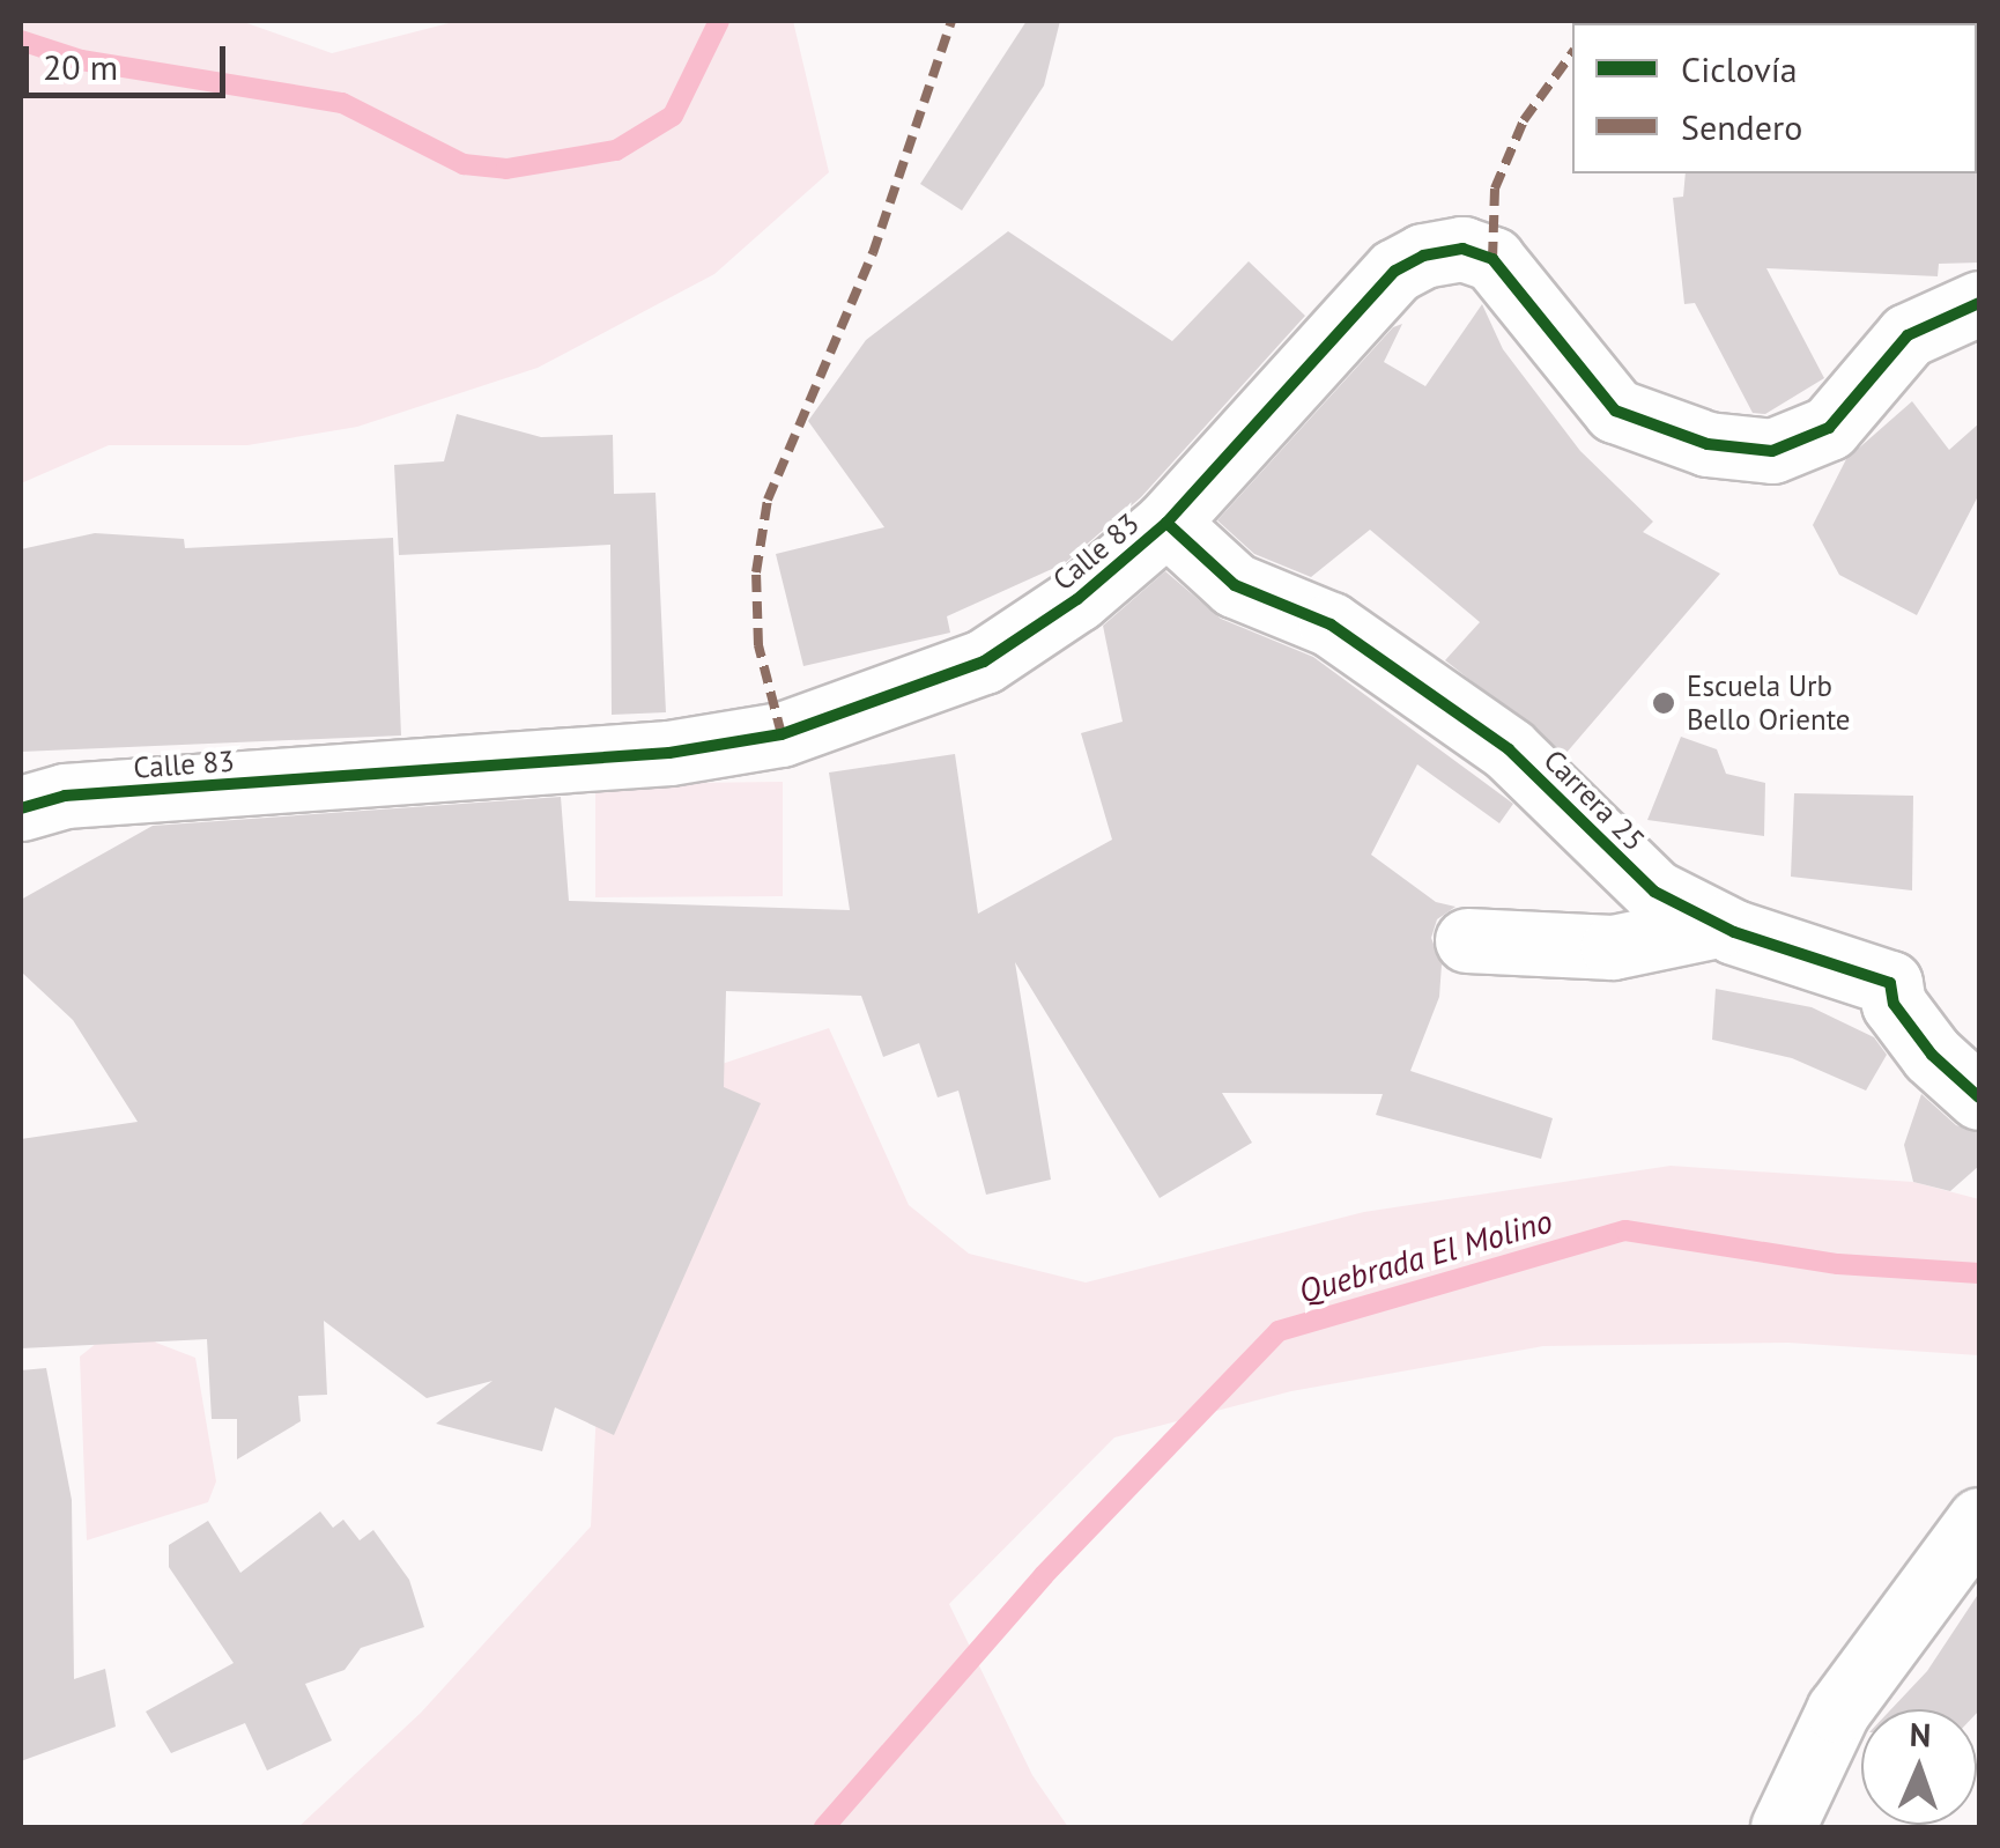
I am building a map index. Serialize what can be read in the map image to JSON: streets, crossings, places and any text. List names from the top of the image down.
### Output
{
  "streets": {
    "street": ["Calle 83", "Carrera 25"]
  },
  "crossings": [
    ["Calle 83", "Carrera 25"]
  ],
  "water": ["Quebrada El Molino"],
  "places": ["Escuela Urb Bello Oriente"],
  "legend": ["Ciclovía", "Sendero"],
  "scale_bar": "20 m",
  "north": "top"
}
